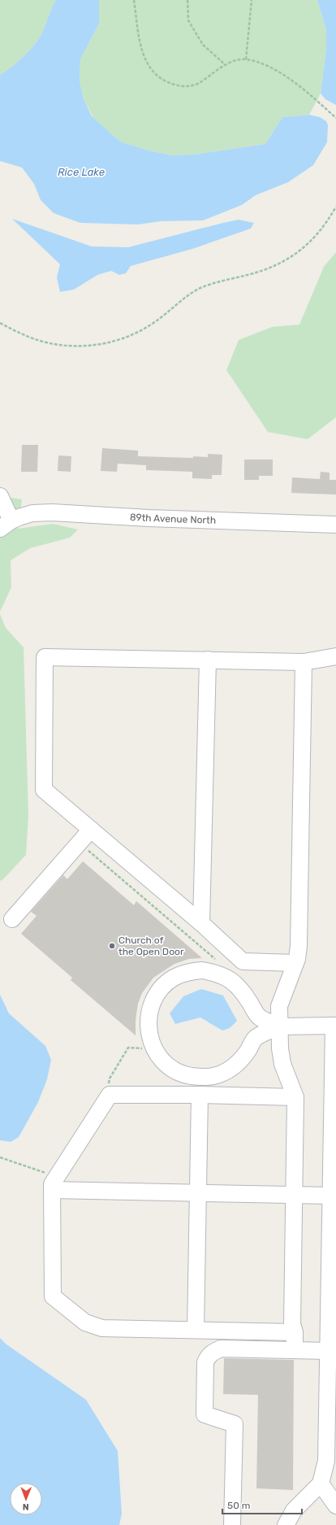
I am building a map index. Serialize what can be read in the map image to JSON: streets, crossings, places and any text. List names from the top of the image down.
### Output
{
  "streets": {
    "street": ["89th Avenue North"]
  },
  "water": ["Rice Lake"],
  "places": ["Church of the Open Door"],
  "scale_bar": "50 m",
  "north": "bottom"
}
